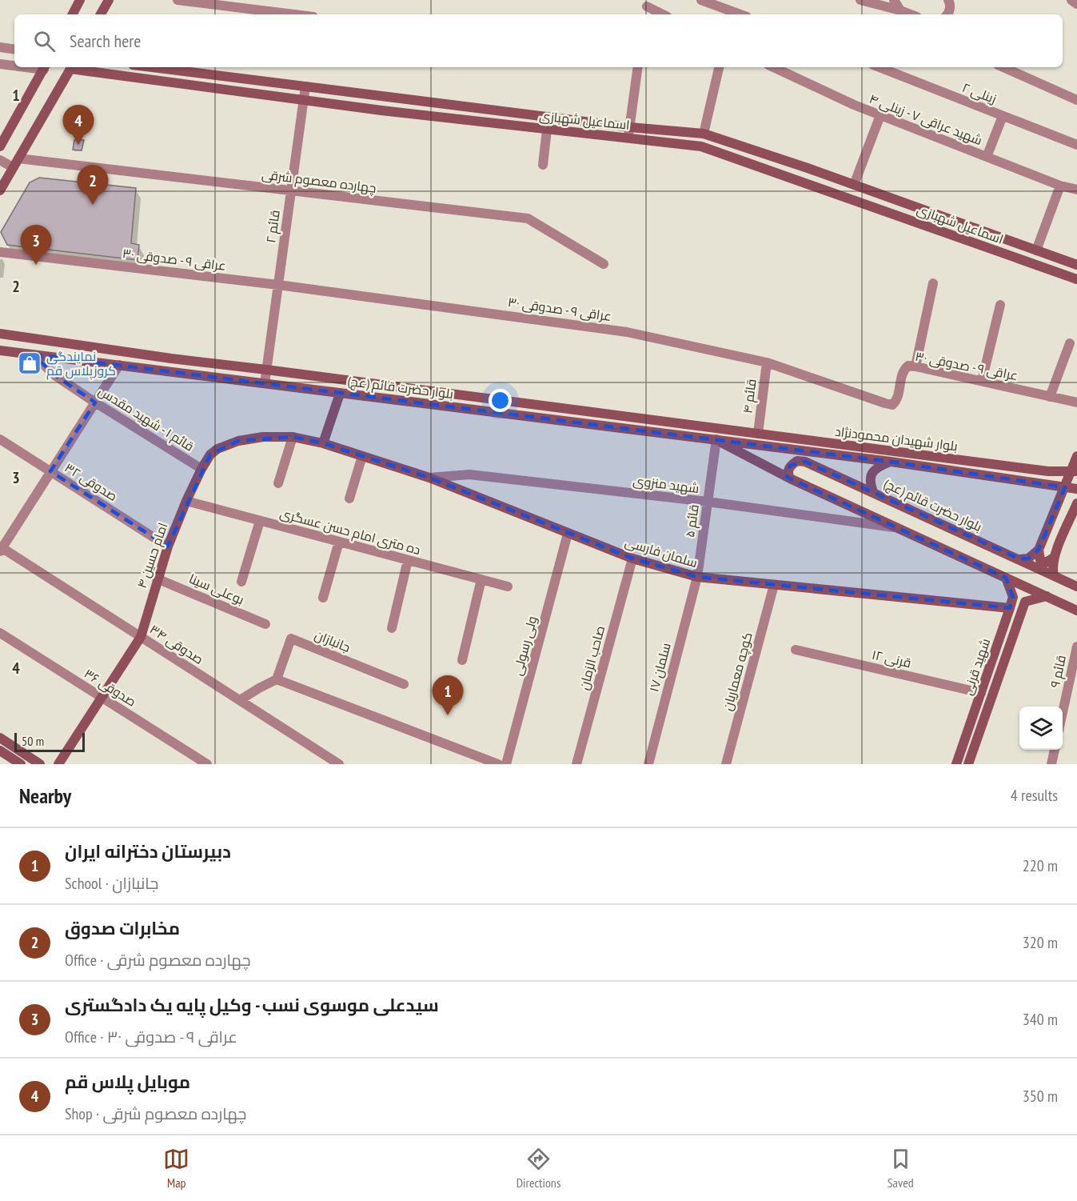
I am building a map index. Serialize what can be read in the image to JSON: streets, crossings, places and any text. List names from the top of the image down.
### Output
{
  "streets": {
    "main road": [
      "اسماعیل شهبازی",
      "بلوار حضرت قائم (عج)",
      "بلوار شهیدان محمودنژاد",
      "سلمان فارسی",
      "امام حسین ۴",
      "شهید قرنی"
    ],
    "street": [
      "زینلی ۲",
      "شهید عراقی ۷ - زینلی ۴",
      "چهارده معصوم شرقی",
      "قائم ۲",
      "عراقی ۹ - صدوقی ۳۰",
      "قائم ۴",
      "قائم ۱ - شهید مقدس",
      "صدوقی ۳۲",
      "شهید منزوی",
      "قائم ۵",
      "ده متری امام حسن عسگری",
      "بوعلی سینا",
      "جانبازان",
      "صدوقی ۳۴",
      "ولی رسولی",
      "صاحب الزمان",
      "قرنی ۱۲",
      "سلمان ۱۷",
      "کوچه معماریان",
      "قائم ۹",
      "صدوقی ۳۶"
    ]
  },
  "crossings": [
    ["اسماعیل شهبازی", "قائم ۲"],
    ["چهارده معصوم شرقی", "قائم ۲"],
    ["قائم ۲", "عراقی ۹ - صدوقی ۳۰"],
    ["قائم ۲", "بلوار حضرت قائم (عج)"],
    ["عراقی ۹ - صدوقی ۳۰", "قائم ۴"],
    ["بلوار حضرت قائم (عج)", "قائم ۱ - شهید مقدس"],
    ["بلوار حضرت قائم (عج)", "بلوار شهیدان محمودنژاد"],
    ["بلوار حضرت قائم (عج)", "شهید منزوی"],
    ["بلوار حضرت قائم (عج)", "قائم ۵"],
    ["قائم ۴", "بلوار شهیدان محمودنژاد"],
    ["قائم ۱ - شهید مقدس", "امام حسین ۴"],
    ["بلوار شهیدان محمودنژاد", "قائم ۵"],
    ["صدوقی ۳۲", "امام حسین ۴"],
    ["شهید منزوی", "قائم ۵"],
    ["شهید منزوی", "سلمان فارسی"],
    ["قائم ۵", "سلمان فارسی"],
    ["قائم ۵", "سلمان ۱۷"],
    ["ده متری امام حسن عسگری", "امام حسین ۴"],
    ["سلمان فارسی", "امام حسین ۴"],
    ["سلمان فارسی", "ولی رسولی"],
    ["سلمان فارسی", "صاحب الزمان"],
    ["سلمان فارسی", "شهید قرنی"],
    ["سلمان فارسی", "سلمان ۱۷"],
    ["سلمان فارسی", "کوچه معماریان"],
    ["امام حسین ۴", "بوعلی سینا"],
    ["امام حسین ۴", "صدوقی ۳۴"],
    ["امام حسین ۴", "صدوقی ۳۶"],
    ["قرنی ۱۲", "شهید قرنی"]
  ],
  "places": {
    "shop": ["نمایندگی کروزپلاس قم"]
  },
  "scale_bar": "50 m",
  "page": {
    "search": "Search here",
    "pins": [
      "4",
      "2",
      "3",
      "1"
    ],
    "scale": "50 m",
    "heading": ["Nearby", "4 results"],
    "list": [
      {
        "mark": "1",
        "name": "دبیرستان دخترانه ایران",
        "note": "School · جانبازان",
        "value": "220 m"
      },
      {
        "mark": "2",
        "name": "مخابرات صدوق",
        "note": "Office · چهارده معصوم شرقی",
        "value": "320 m"
      },
      {
        "mark": "3",
        "name": "سیدعلی موسوی نسب - وکیل پایه یک دادگستری",
        "note": "Office · عراقی ۹ - صدوقی ۳۰",
        "value": "340 m"
      },
      {
        "mark": "4",
        "name": "موبایل پلاس قم",
        "note": "Shop · چهارده معصوم شرقی",
        "value": "350 m"
      }
    ],
    "nav": ["Map", "Directions", "Saved"]
  },
  "grid": {
    "rows": [
      "1",
      "2",
      "3",
      "4"
    ]
  }
}
